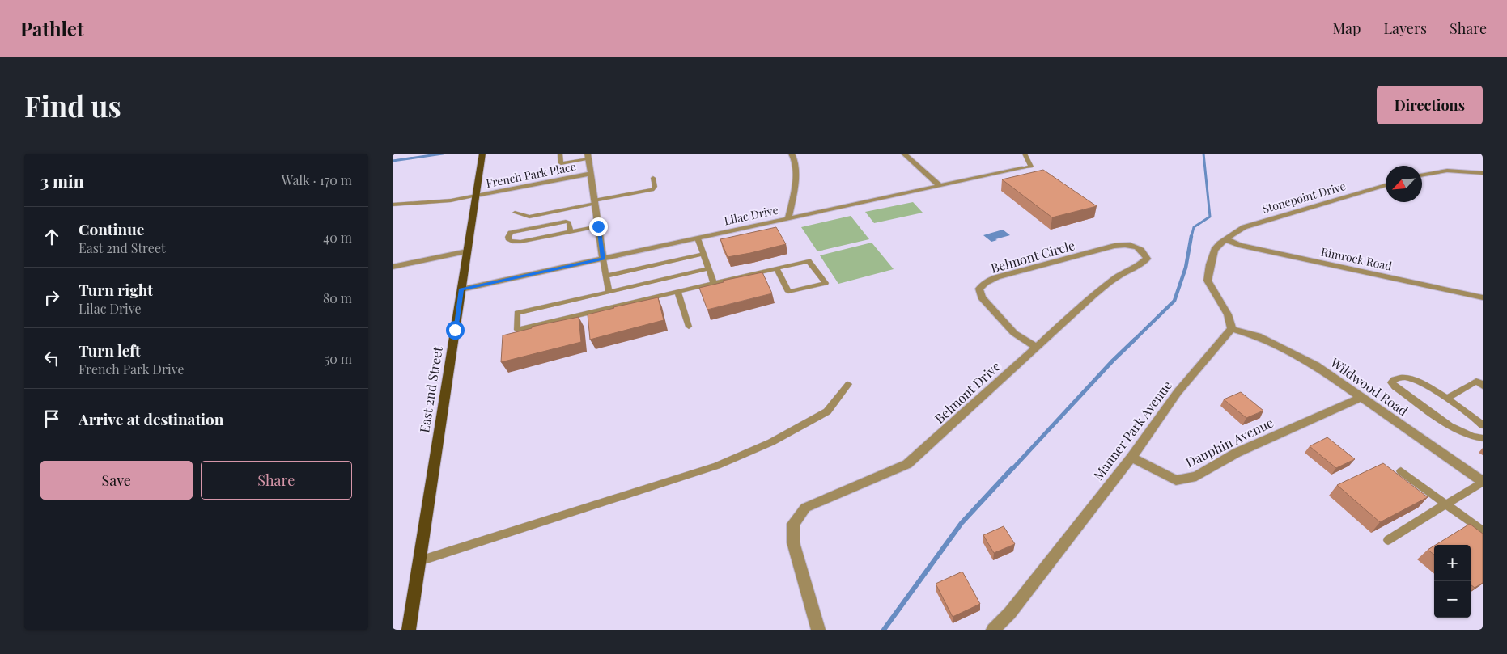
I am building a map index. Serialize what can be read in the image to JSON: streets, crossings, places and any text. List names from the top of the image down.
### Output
{
  "streets": {
    "main road": ["East 2nd Street"],
    "street": [
      "French Park Place",
      "Stonepoint Drive",
      "Lilac Drive",
      "Belmont Circle",
      "Rimrock Road",
      "Wildwood Road",
      "Belmont Drive",
      "Manner Park Avenue",
      "Dauphin Avenue"
    ]
  },
  "crossings": [
    ["French Park Place", "East 2nd Street"],
    ["Stonepoint Drive", "Rimrock Road"],
    ["Lilac Drive", "East 2nd Street"],
    ["Belmont Circle", "Belmont Drive"],
    ["Wildwood Road", "Manner Park Avenue"],
    ["Wildwood Road", "Dauphin Avenue"],
    ["Manner Park Avenue", "Dauphin Avenue"]
  ],
  "north": "bottom left",
  "page": {
    "header": "Pathlet",
    "nav": ["Map", "Layers", "Share"],
    "buttons": [
      "Directions",
      ["Save", "Share"]
    ],
    "title": "Find us",
    "heading": ["3 min", "Walk · 170 m"],
    "list": [
      ["Continue", "East 2nd Street", "40 m"],
      ["Turn right", "Lilac Drive", "80 m"],
      ["Turn left", "French Park Drive", "50 m"],
      "Arrive at destination"
    ],
    "map_buttons": ["+", "−"]
  }
}
